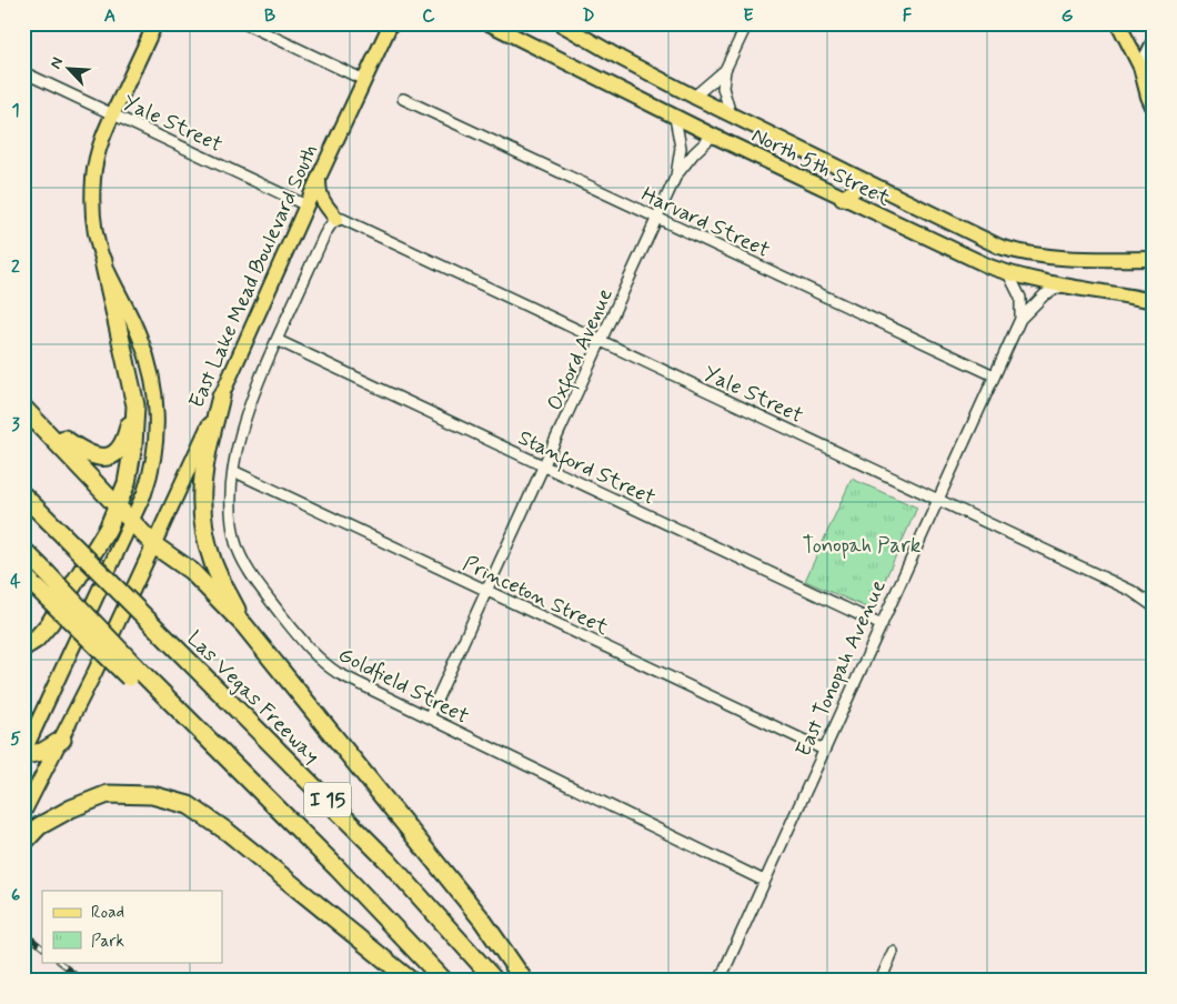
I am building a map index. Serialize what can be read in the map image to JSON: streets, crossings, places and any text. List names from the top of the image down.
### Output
{
  "streets": {
    "highway": ["Las Vegas Freeway", "I 15"],
    "main road": ["North 5th Street", "East Lake Mead Boulevard South"],
    "street": [
      "Yale Street",
      "Harvard Street",
      "Oxford Avenue",
      "Stanford Street",
      "Princeton Street",
      "East Tonopah Avenue",
      "Goldfield Street"
    ]
  },
  "crossings": [
    ["Yale Street", "East Lake Mead Boulevard South"],
    ["Yale Street", "Oxford Avenue"],
    ["Yale Street", "East Tonopah Avenue"],
    ["Yale Street", "Goldfield Street"],
    ["North 5th Street", "Oxford Avenue"],
    ["North 5th Street", "East Tonopah Avenue"],
    ["Harvard Street", "Oxford Avenue"],
    ["Harvard Street", "East Tonopah Avenue"],
    ["Oxford Avenue", "Stanford Street"],
    ["Oxford Avenue", "Princeton Street"],
    ["Oxford Avenue", "Goldfield Street"],
    ["Stanford Street", "East Tonopah Avenue"],
    ["Stanford Street", "Goldfield Street"],
    ["Princeton Street", "East Tonopah Avenue"],
    ["Princeton Street", "Goldfield Street"],
    ["East Tonopah Avenue", "Goldfield Street"]
  ],
  "parks": ["Tonopah Park"],
  "legend": ["Road", "Park"],
  "north": "top left",
  "grid": {
    "columns": [
      "A",
      "B",
      "C",
      "D",
      "E",
      "F",
      "G"
    ],
    "rows": [
      "1",
      "2",
      "3",
      "4",
      "5",
      "6"
    ]
  }
}
